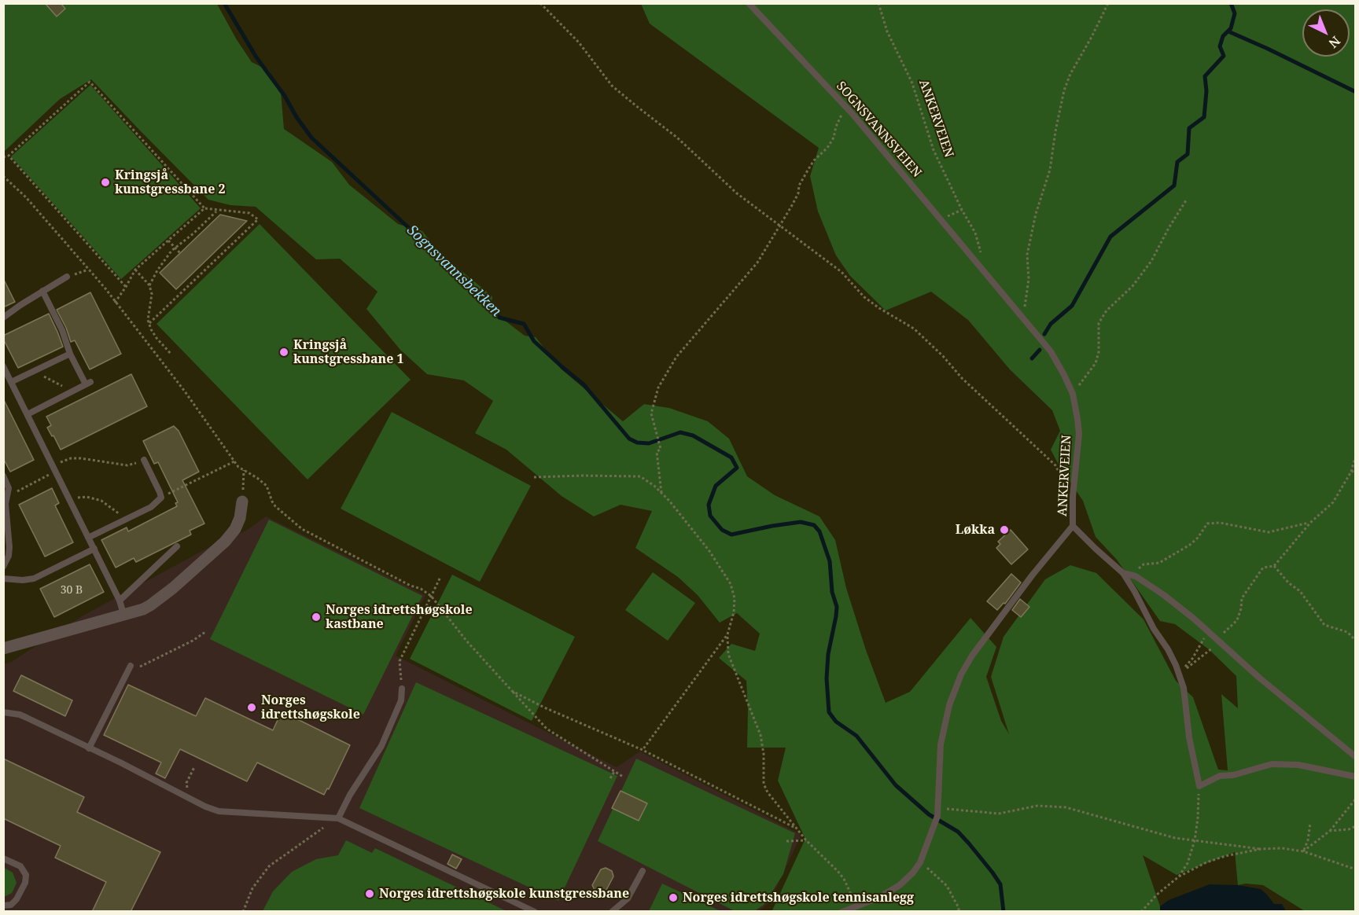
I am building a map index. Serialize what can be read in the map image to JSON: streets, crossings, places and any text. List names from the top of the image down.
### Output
{
  "streets": {
    "lane": ["ANKERVEIEN", "SOGNSVANNSVEIEN"]
  },
  "crossings": [
    ["ANKERVEIEN", "SOGNSVANNSVEIEN"]
  ],
  "water": ["Sognsvannsbekken"],
  "places": [
    "Kringsjå kunstgressbane 2",
    "Kringsjå kunstgressbane 1",
    "Løkka",
    "Norges idrettshøgskole kastbane",
    "Norges idrettshøgskole",
    "Norges idrettshøgskole kunstgressbane",
    "Norges idrettshøgskole tennisanlegg"
  ],
  "house_numbers": ["30 B"],
  "north": "bottom right"
}
